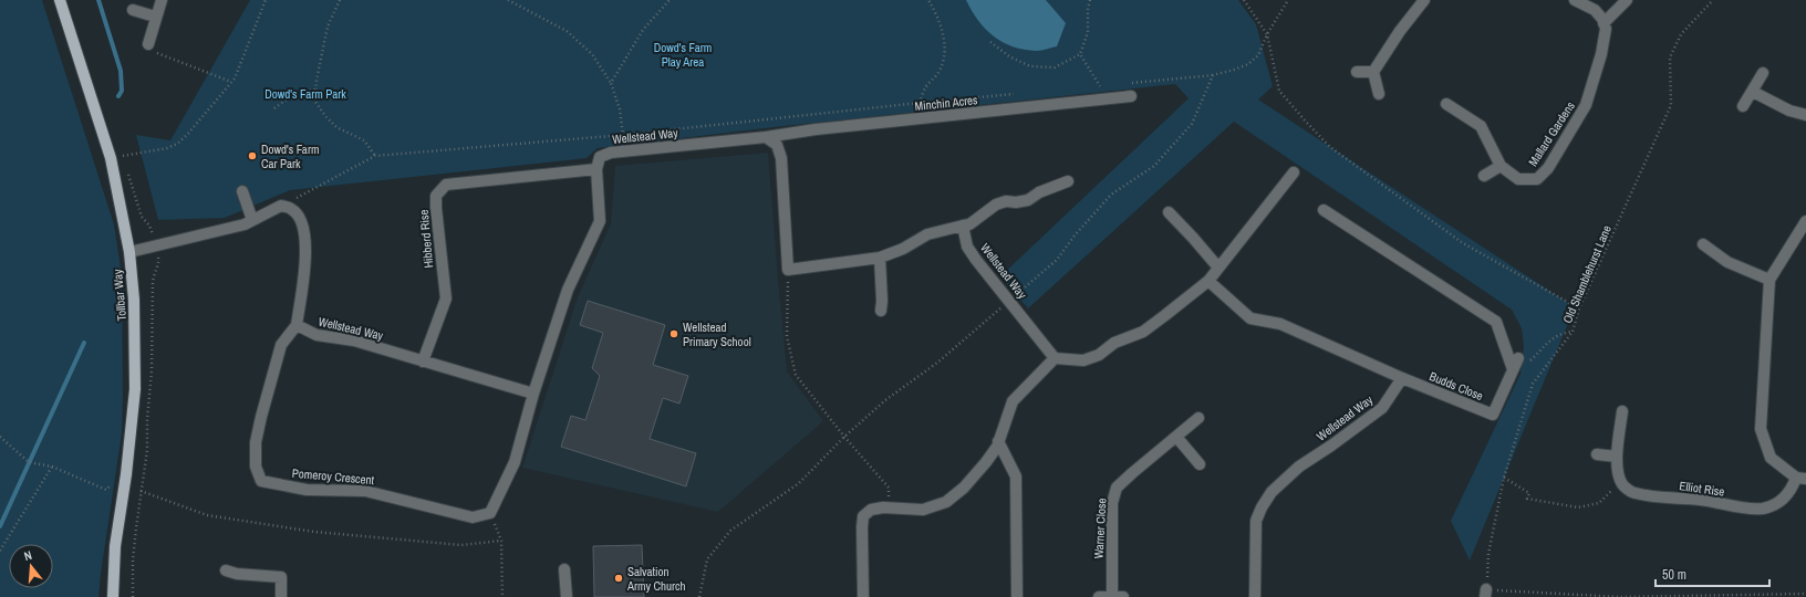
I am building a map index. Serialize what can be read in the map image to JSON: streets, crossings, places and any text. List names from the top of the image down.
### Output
{
  "streets": {
    "main road": ["Tollbar Way"],
    "street": [
      "Minchin Acres",
      "Mallard Gardens",
      "Wellstead Way",
      "Hibberd Rise",
      "Budds Close",
      "Pomeroy Crescent",
      "Elliot Rise",
      "Warner Close"
    ],
    "path": ["Old Shamblehurst Lane"]
  },
  "crossings": [
    ["Minchin Acres", "Wellstead Way"],
    ["Wellstead Way", "Hibberd Rise"],
    ["Wellstead Way", "Budds Close"],
    ["Wellstead Way", "Pomeroy Crescent"]
  ],
  "parks": ["Dowd's Farm Play Area", "Dowd's Farm Park"],
  "places": ["Dowd's Farm Car Park", "Wellstead Primary School", "Salvation Army Church"],
  "scale_bar": "50 m",
  "north": "top"
}
